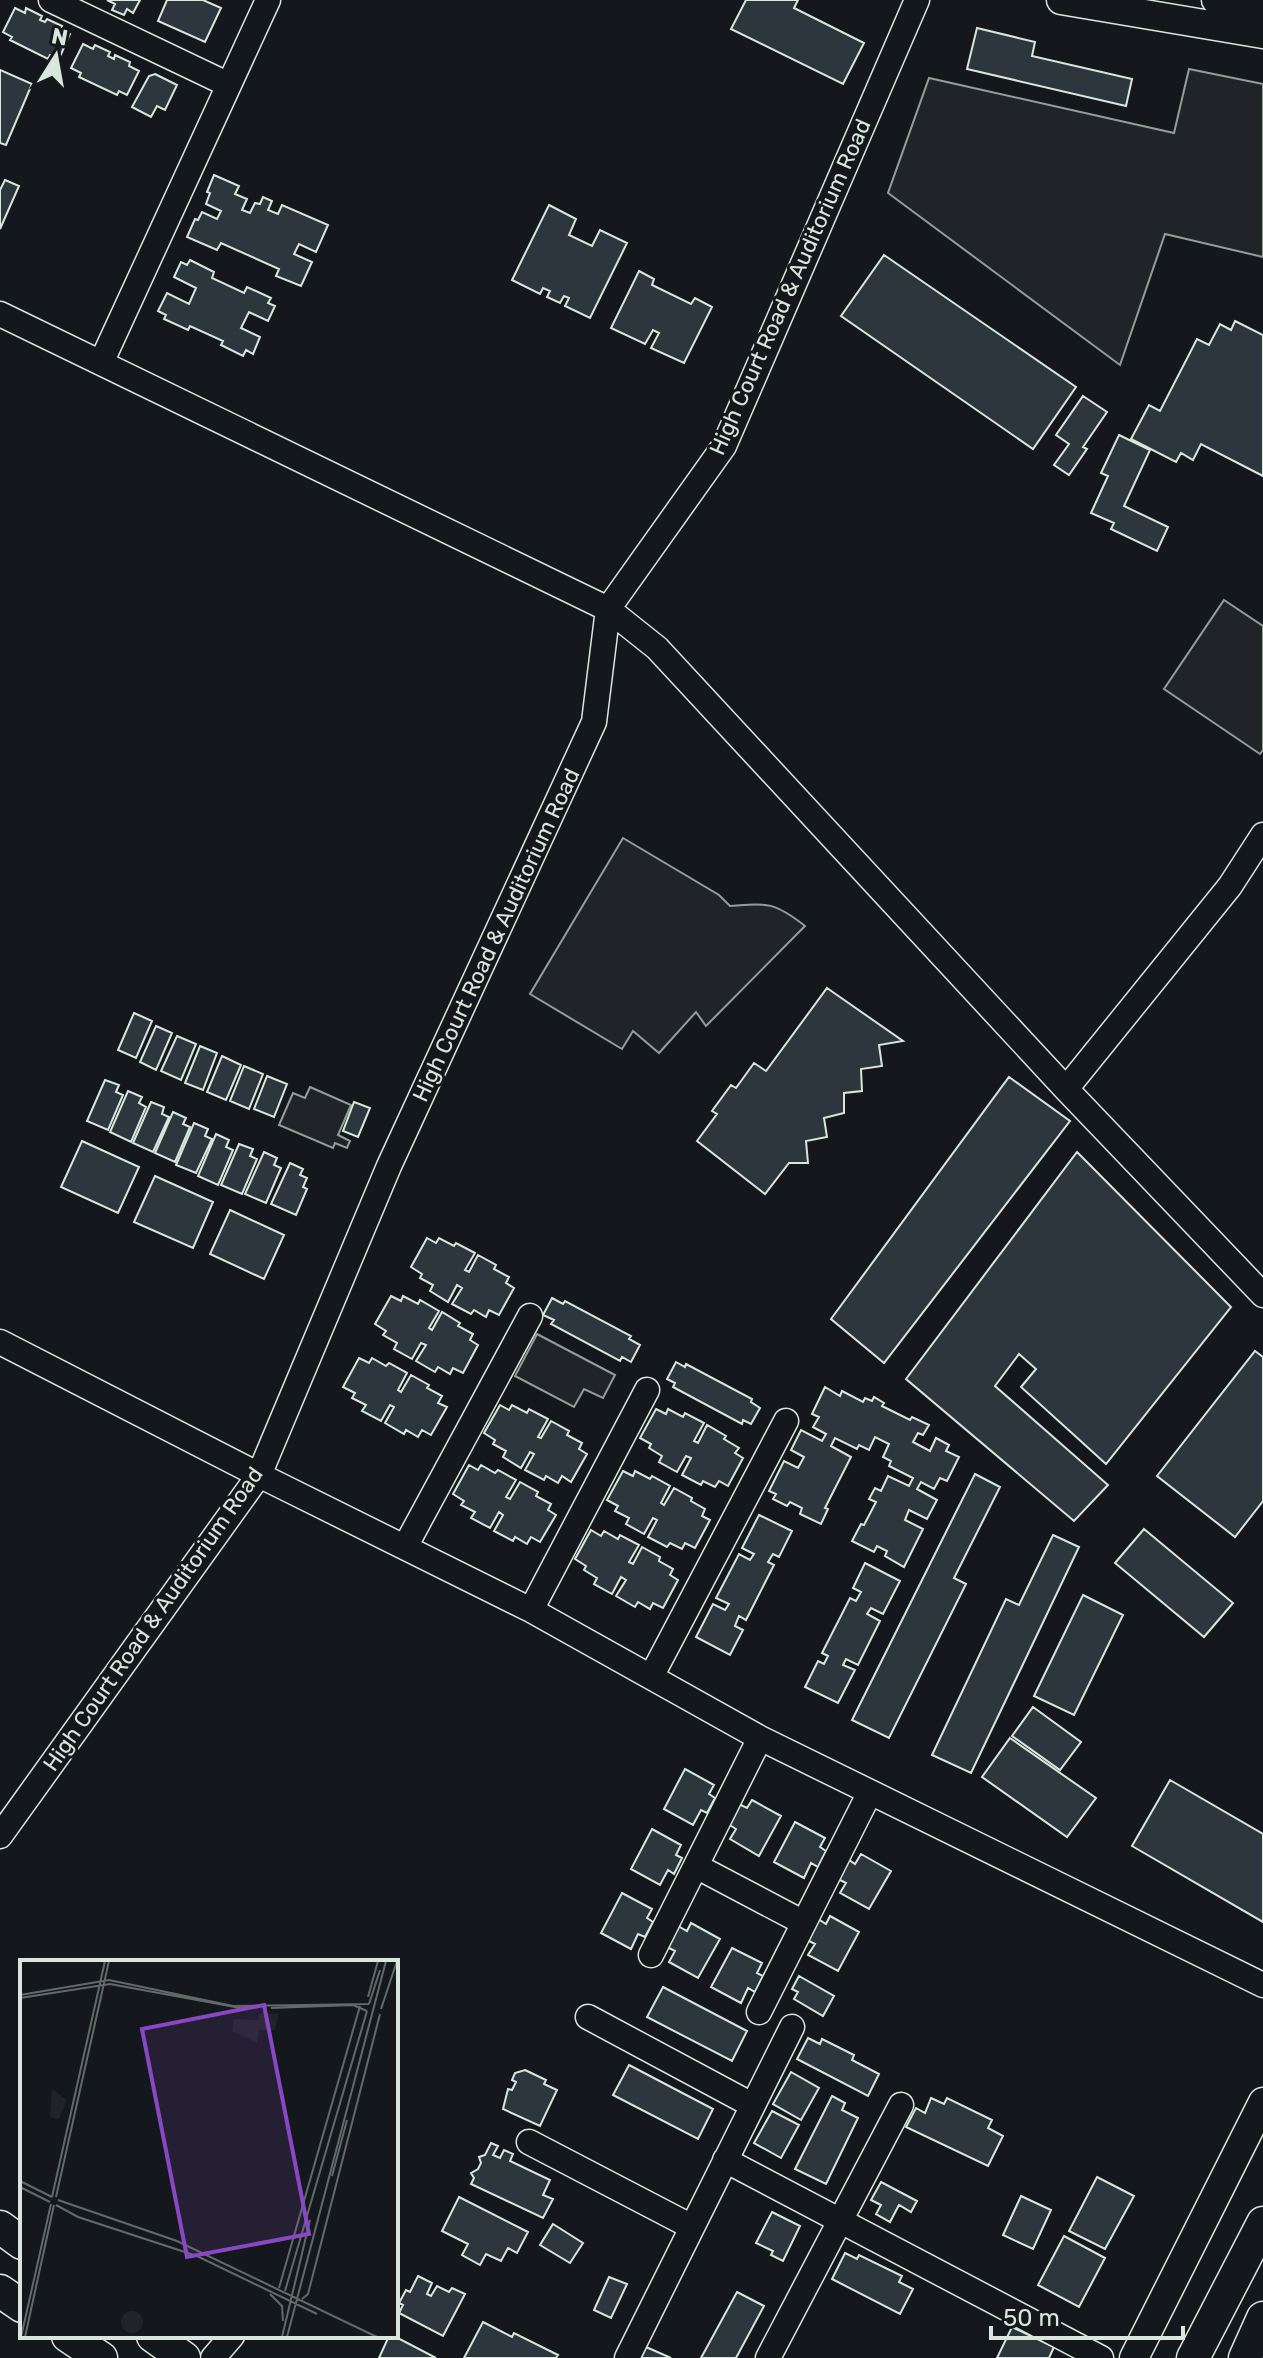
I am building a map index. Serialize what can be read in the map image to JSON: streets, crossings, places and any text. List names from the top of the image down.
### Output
{
  "streets": {
    "street": ["High Court Road & Auditorium Road"]
  },
  "scale_bar": "50 m",
  "north": "top"
}
